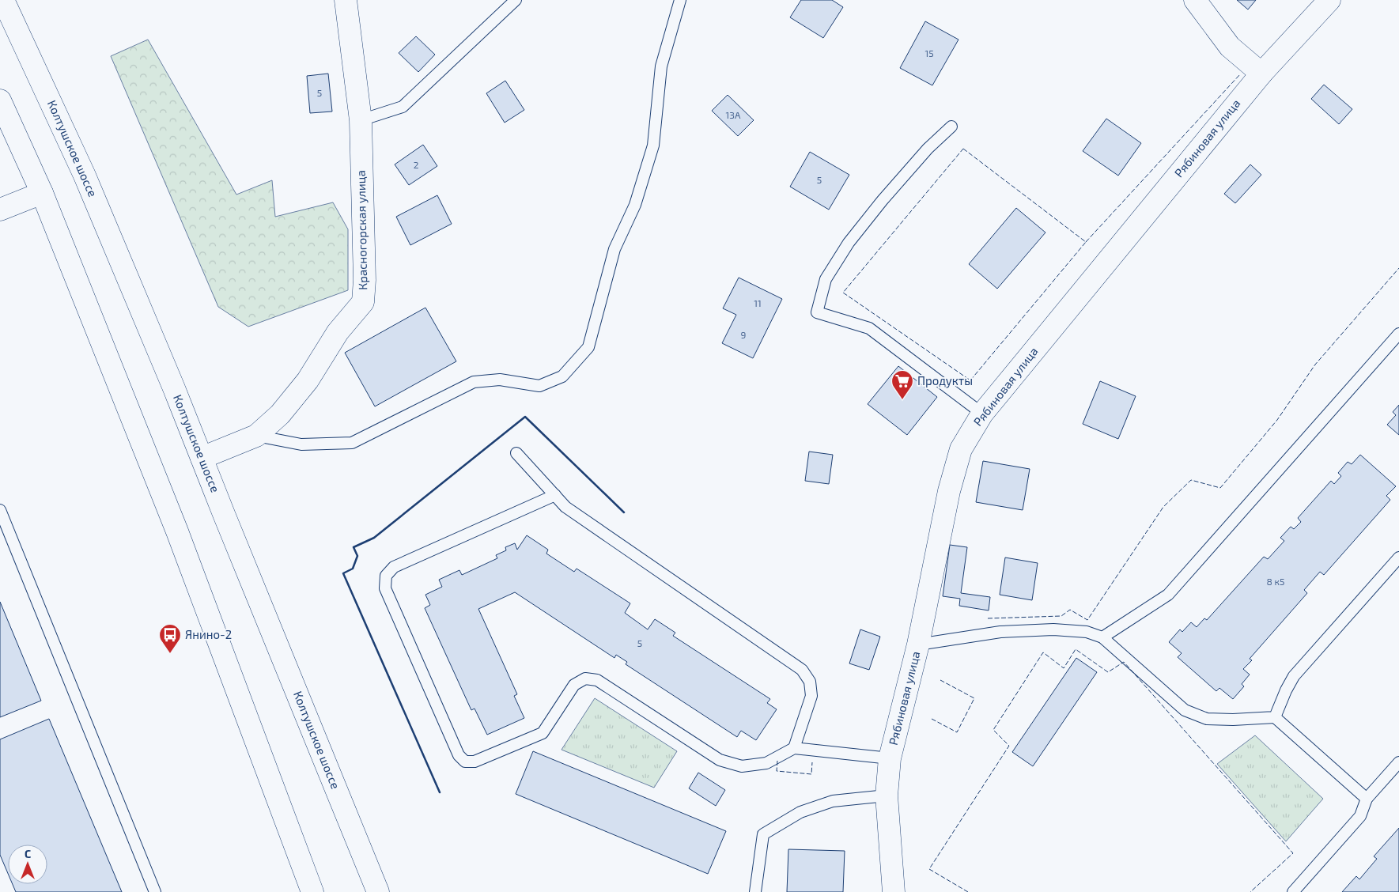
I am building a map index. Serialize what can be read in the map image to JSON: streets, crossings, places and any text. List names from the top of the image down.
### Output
{
  "streets": {
    "main road": ["Рябиновая улица", "Колтушское шоссе", "Красногорская улица"]
  },
  "crossings": [
    ["Колтушское шоссе", "Красногорская улица"]
  ],
  "places": {
    "supermarket": ["Продукты"],
    "bus stop": ["Янино-2"]
  },
  "house_numbers": [
    "15",
    "5",
    "13А",
    "2",
    "5",
    "11",
    "9",
    "8 к5",
    "5"
  ],
  "north": "top"
}
